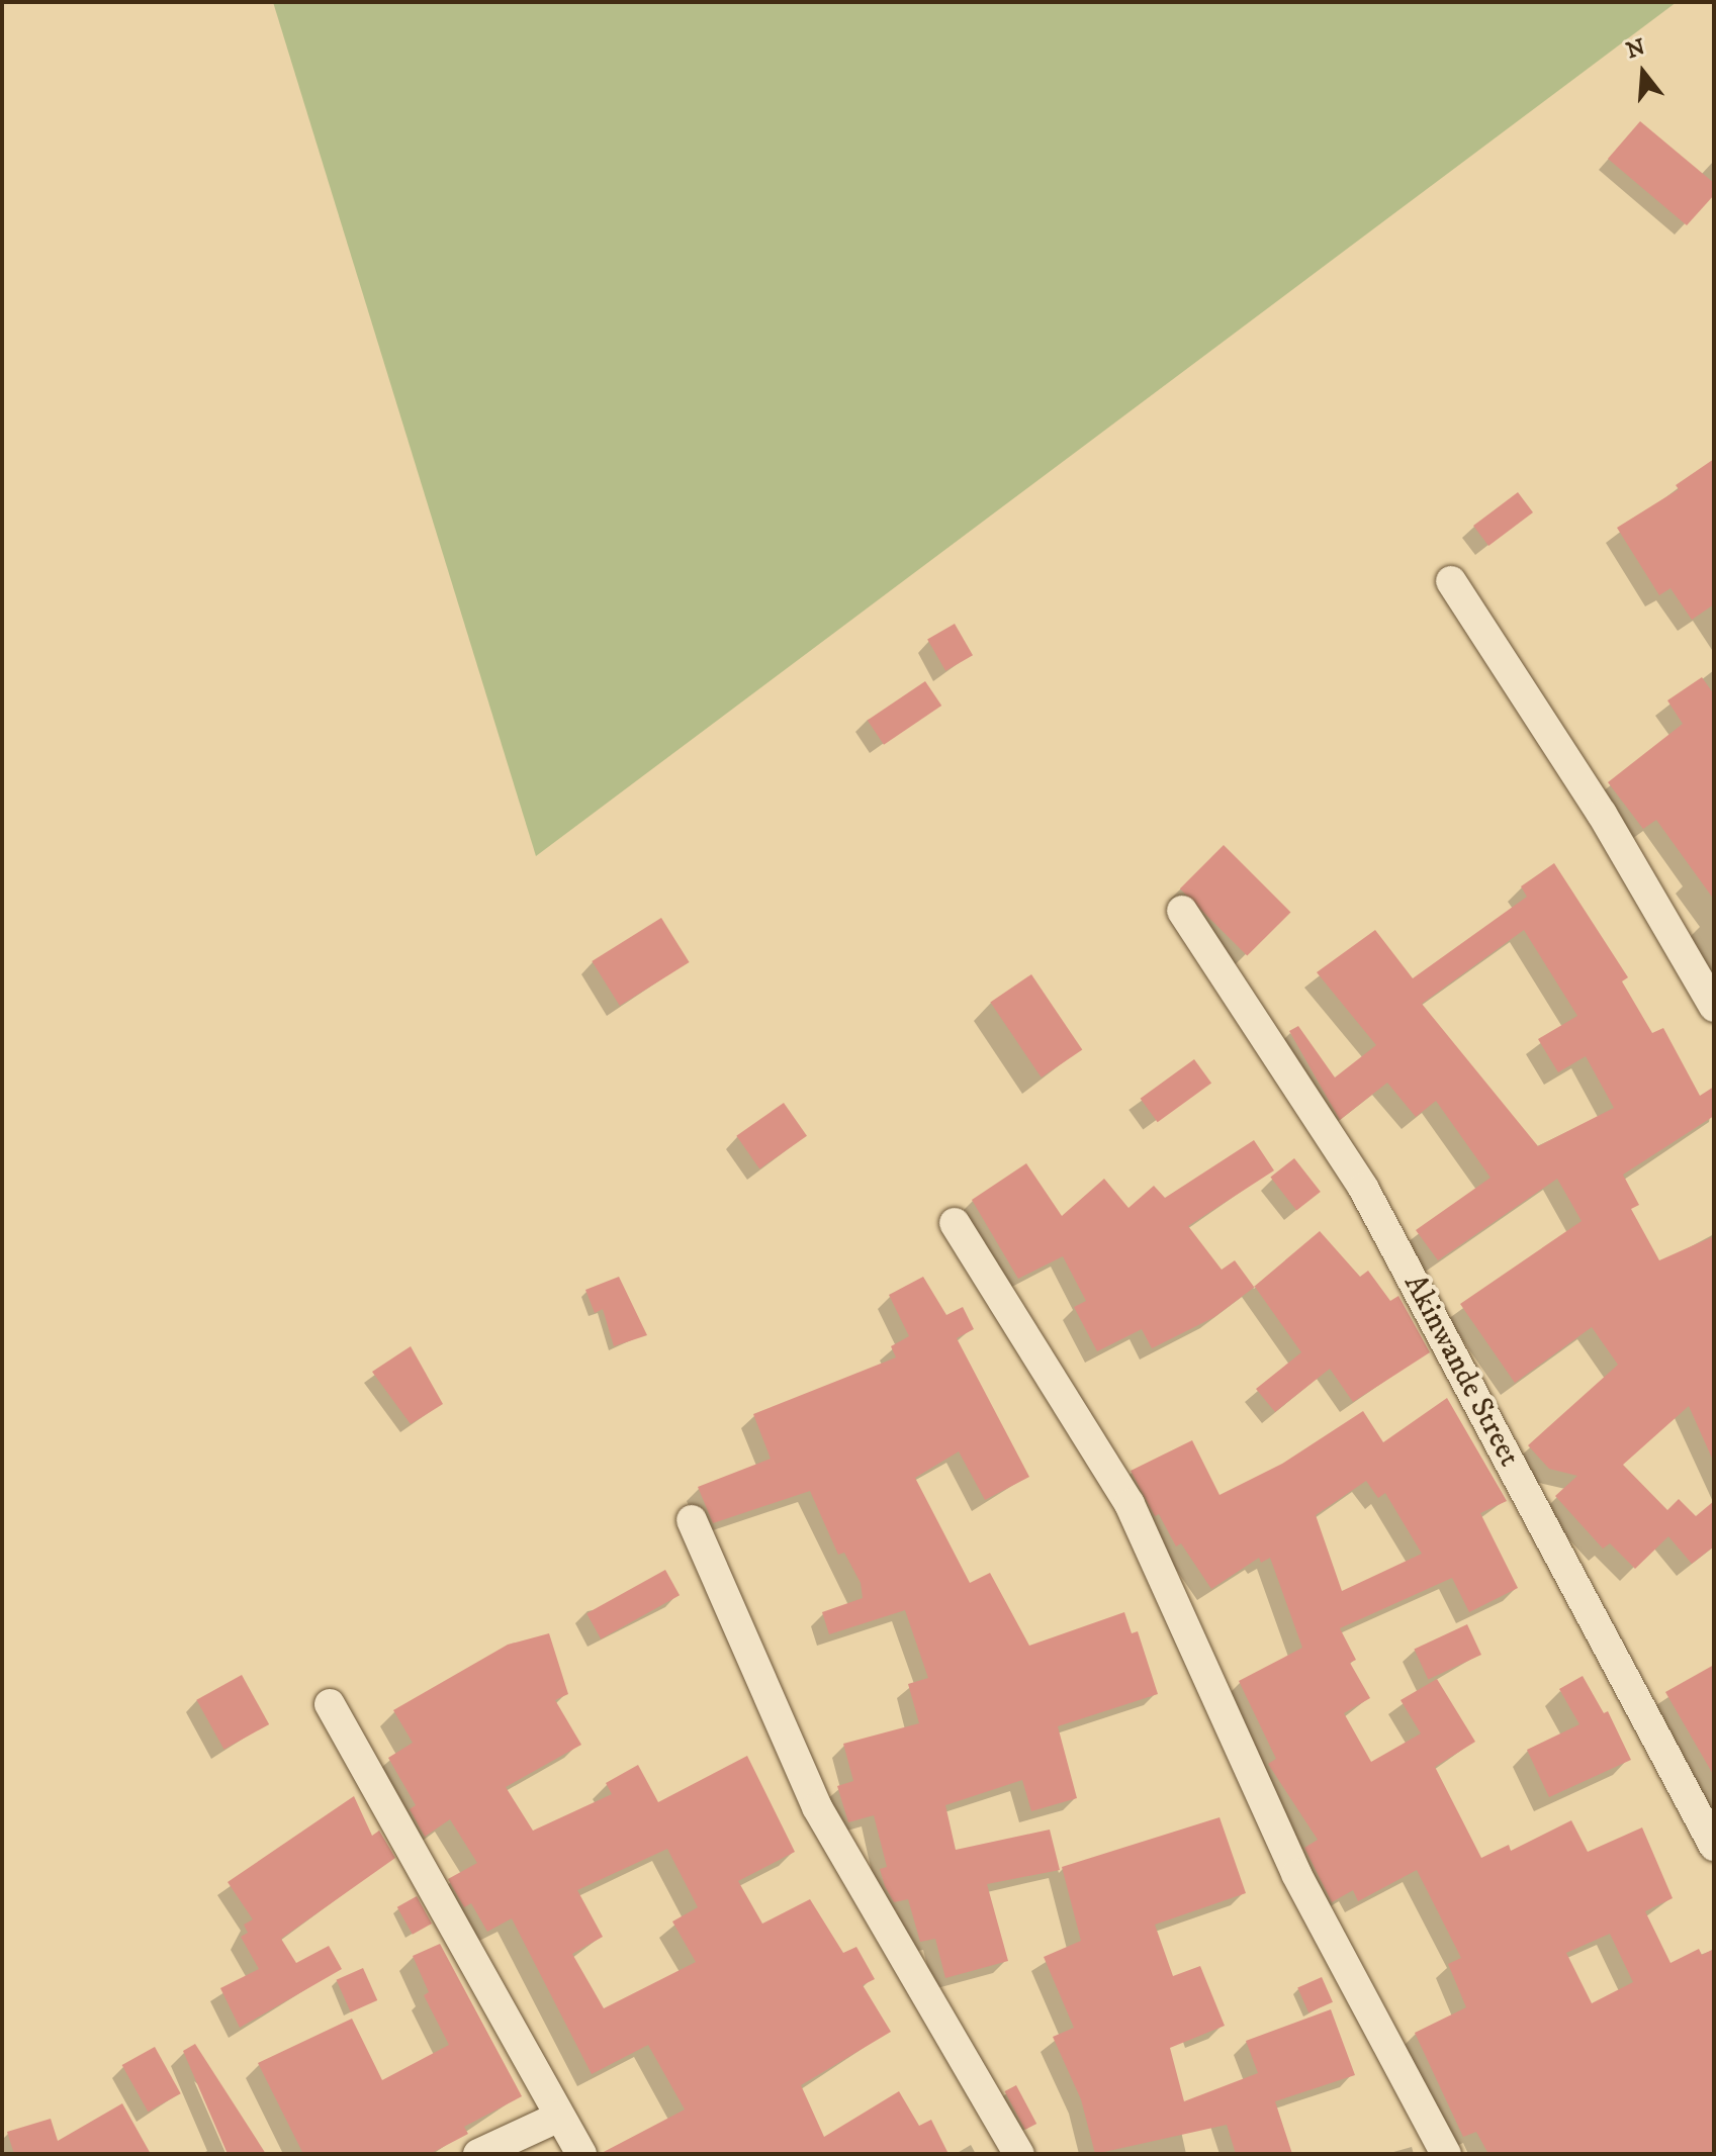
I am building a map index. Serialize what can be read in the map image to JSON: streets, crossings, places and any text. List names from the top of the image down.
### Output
{
  "streets": {
    "street": ["Akinwande Street"]
  },
  "north": "top"
}
